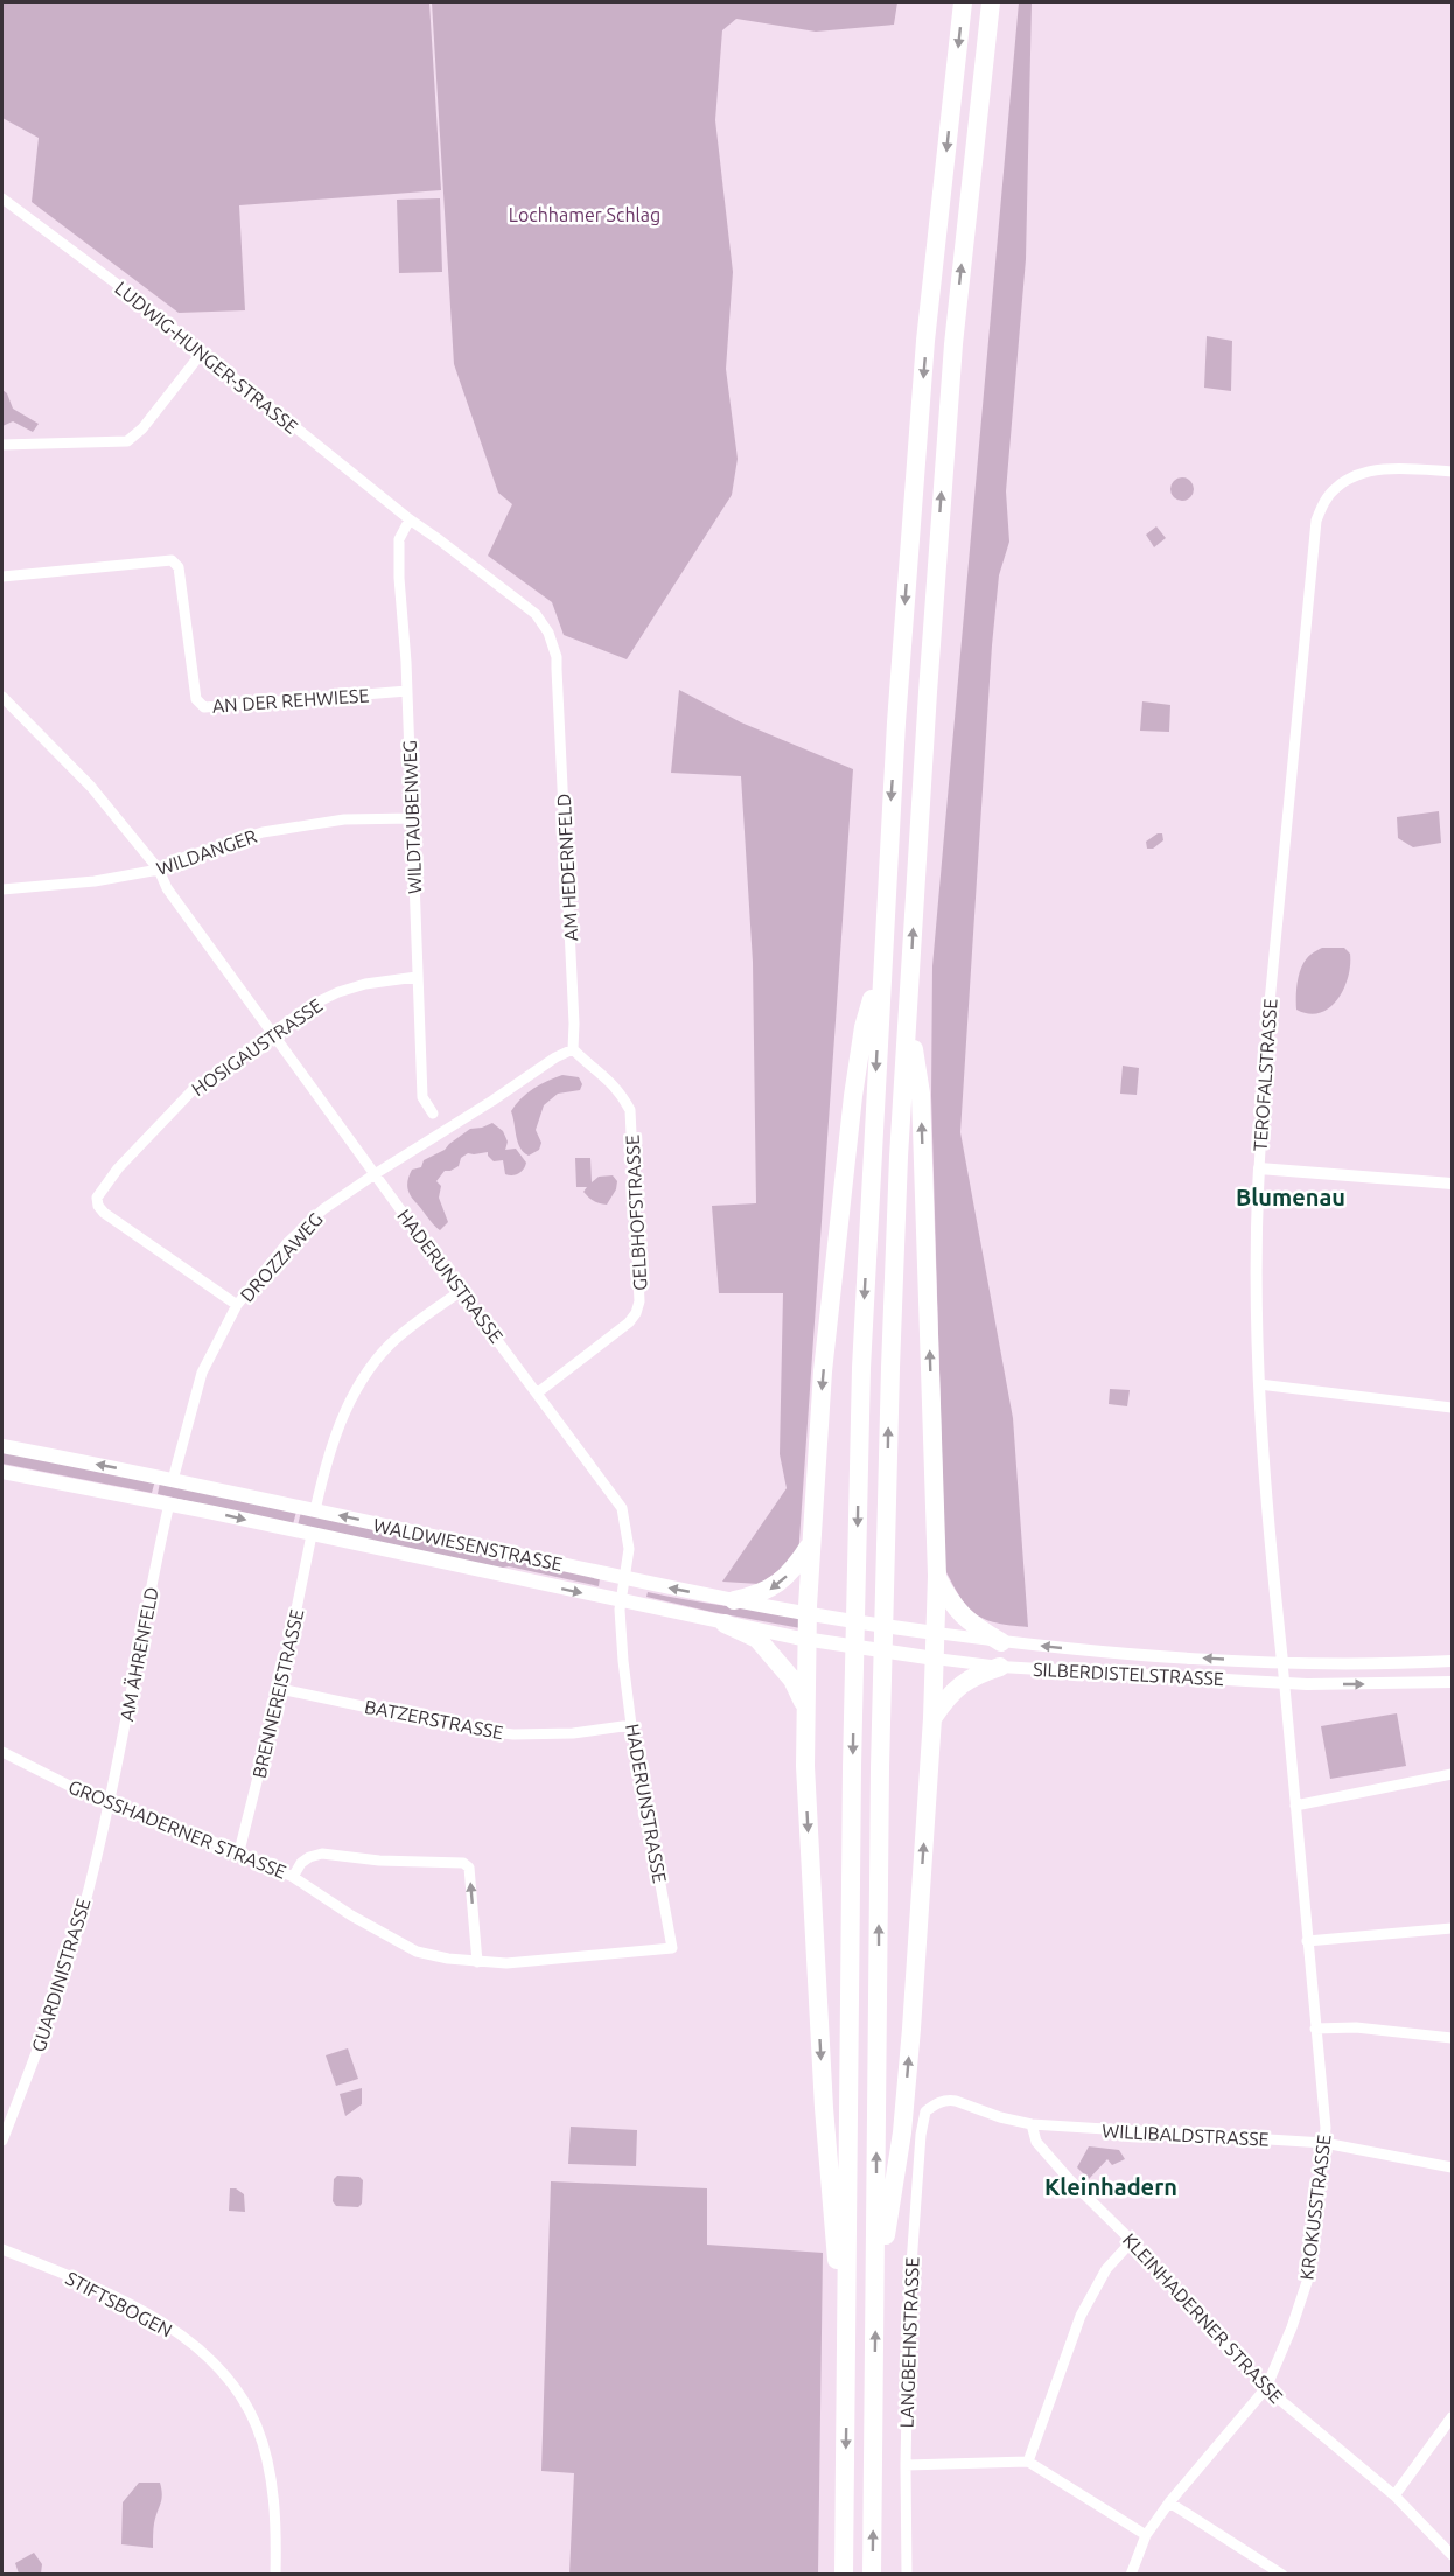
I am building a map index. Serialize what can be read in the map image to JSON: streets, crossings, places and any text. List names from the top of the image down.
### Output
{
  "streets": {
    "main road": ["WALDWIESENSTRASSE", "SILBERDISTELSTRASSE"],
    "street": [
      "LUDWIG-HUNGER-STRASSE",
      "AN DER REHWIESE",
      "WILDTAUBENWEG",
      "WILDANGER",
      "AM HEDERNFELD",
      "HOSIGAUSTRASSE",
      "TEROFALSTRASSE",
      "GELBHOFSTRASSE",
      "DROZZAWEG",
      "HADERUNSTRASSE",
      "AM ÄHRENFELD",
      "BRENNEREISTRASSE",
      "BATZERSTRASSE",
      "GROSSHADERNER STRASSE",
      "GUARDINISTRASSE",
      "WILLIBALDSTRASSE",
      "KROKUSSTRASSE",
      "STIFTSBOGEN",
      "KLEINHADERNER STRASSE",
      "LANGBEHNSTRASSE"
    ]
  },
  "crossings": [
    ["LUDWIG-HUNGER-STRASSE", "WILDTAUBENWEG"],
    ["LUDWIG-HUNGER-STRASSE", "AM HEDERNFELD"],
    ["AN DER REHWIESE", "WILDTAUBENWEG"],
    ["WILDTAUBENWEG", "WILDANGER"],
    ["WILDTAUBENWEG", "AM HEDERNFELD"],
    ["WILDTAUBENWEG", "HOSIGAUSTRASSE"],
    ["WILDANGER", "HADERUNSTRASSE"],
    ["AM HEDERNFELD", "GELBHOFSTRASSE"],
    ["HOSIGAUSTRASSE", "DROZZAWEG"],
    ["HOSIGAUSTRASSE", "HADERUNSTRASSE"],
    ["TEROFALSTRASSE", "SILBERDISTELSTRASSE"],
    ["TEROFALSTRASSE", "KROKUSSTRASSE"],
    ["GELBHOFSTRASSE", "HADERUNSTRASSE"],
    ["DROZZAWEG", "HADERUNSTRASSE"],
    ["DROZZAWEG", "WALDWIESENSTRASSE"],
    ["HADERUNSTRASSE", "WALDWIESENSTRASSE"],
    ["HADERUNSTRASSE", "BATZERSTRASSE"],
    ["HADERUNSTRASSE", "GROSSHADERNER STRASSE"],
    ["WALDWIESENSTRASSE", "AM ÄHRENFELD"],
    ["WALDWIESENSTRASSE", "SILBERDISTELSTRASSE"],
    ["WALDWIESENSTRASSE", "BRENNEREISTRASSE"],
    ["AM ÄHRENFELD", "GROSSHADERNER STRASSE"],
    ["AM ÄHRENFELD", "GUARDINISTRASSE"],
    ["SILBERDISTELSTRASSE", "KROKUSSTRASSE"],
    ["BRENNEREISTRASSE", "BATZERSTRASSE"],
    ["BRENNEREISTRASSE", "GROSSHADERNER STRASSE"],
    ["GROSSHADERNER STRASSE", "GUARDINISTRASSE"],
    ["WILLIBALDSTRASSE", "KROKUSSTRASSE"],
    ["WILLIBALDSTRASSE", "KLEINHADERNER STRASSE"],
    ["WILLIBALDSTRASSE", "LANGBEHNSTRASSE"],
    ["KROKUSSTRASSE", "KLEINHADERNER STRASSE"]
  ],
  "districts": ["Blumenau", "Kleinhadern"],
  "parks": ["Lochhamer Schlag"]
}
